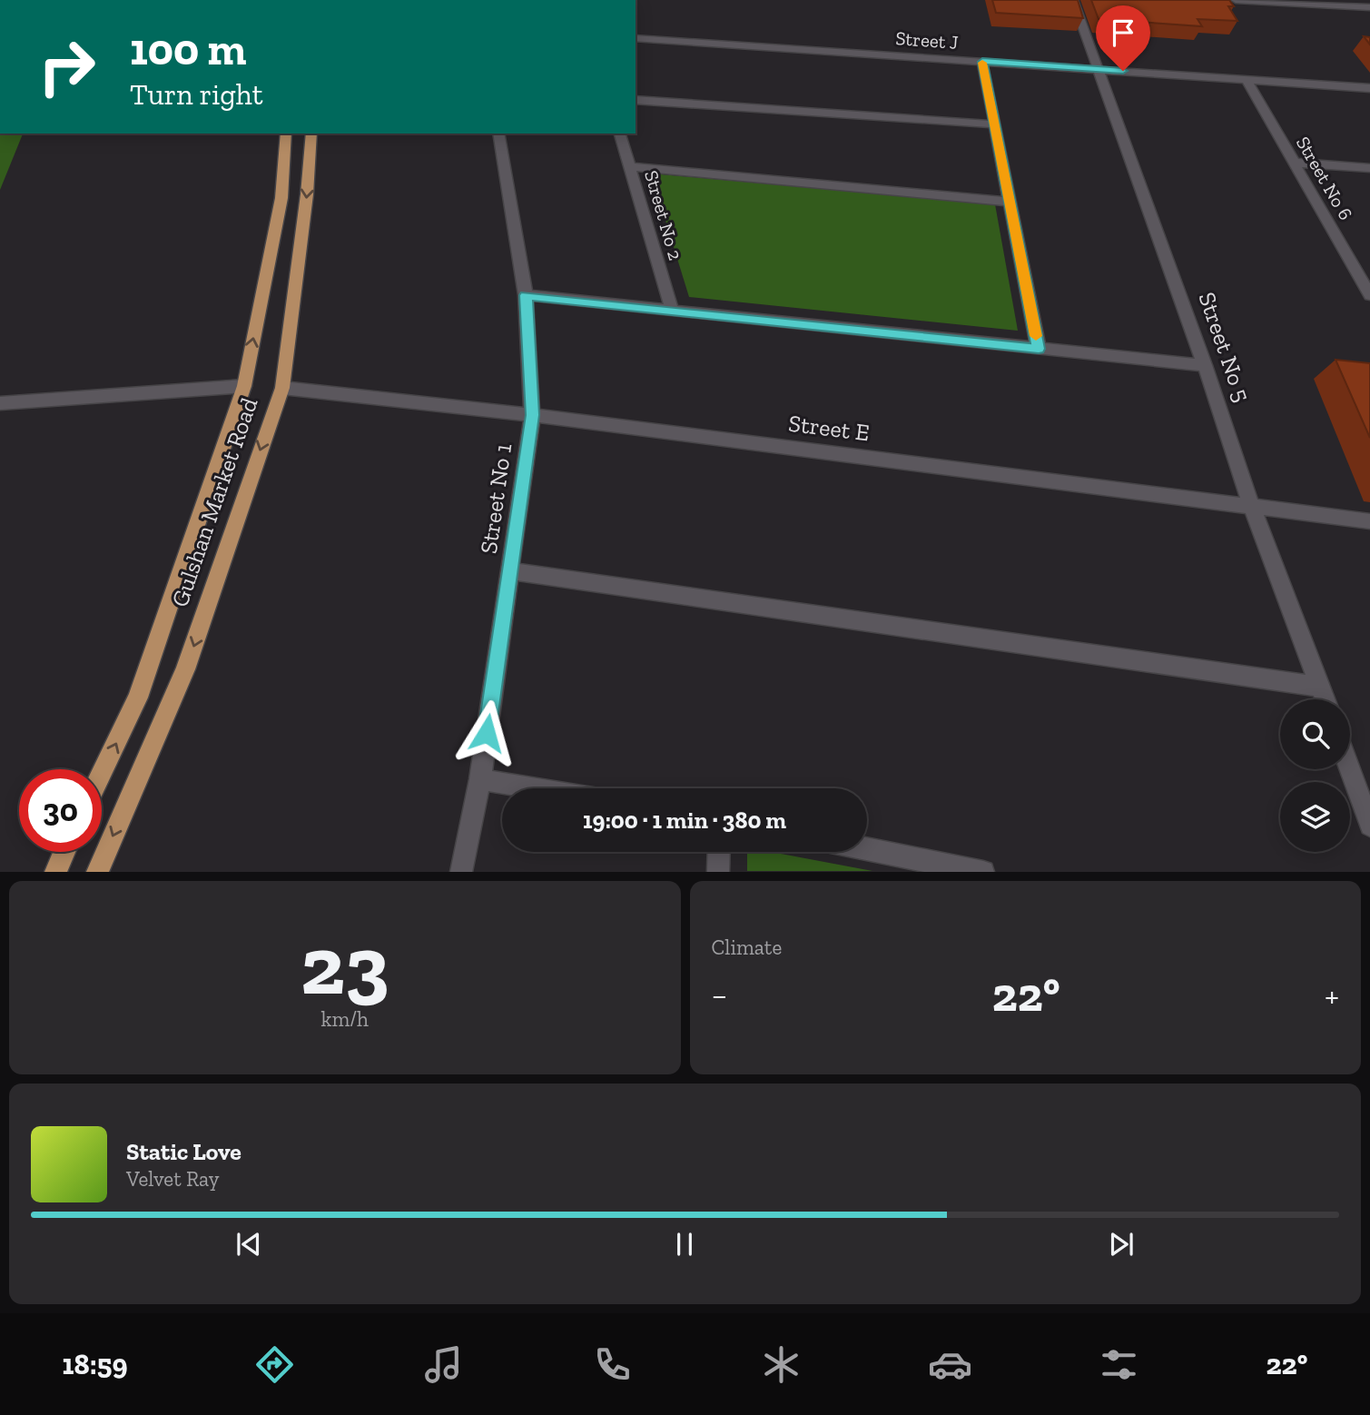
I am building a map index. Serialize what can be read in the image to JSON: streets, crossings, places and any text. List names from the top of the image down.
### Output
{
  "streets": {
    "main road": ["Gulshan Market Road"],
    "street": [
      "Street J",
      "Street No 6",
      "Street No 2",
      "Street No 5",
      "Street E",
      "Street No 1"
    ]
  },
  "crossings": [
    ["Street J", "Street No 6"],
    ["Street J", "Street No 5"],
    ["Street No 5", "Street E"],
    ["Street E", "Street No 1"],
    ["Street E", "Gulshan Market Road"]
  ],
  "page": {
    "turn": ["100 m", "Turn right"],
    "limit": "30",
    "trip": "19:00 · 1 min · 380 m",
    "tile": [
      ["23", "km/h"],
      "Climate"
    ],
    "heat": ["−", "22°", "+"],
    "song": ["Static Love", "Velvet Ray"],
    "tabs": ["18:59", "22°"]
  }
}
